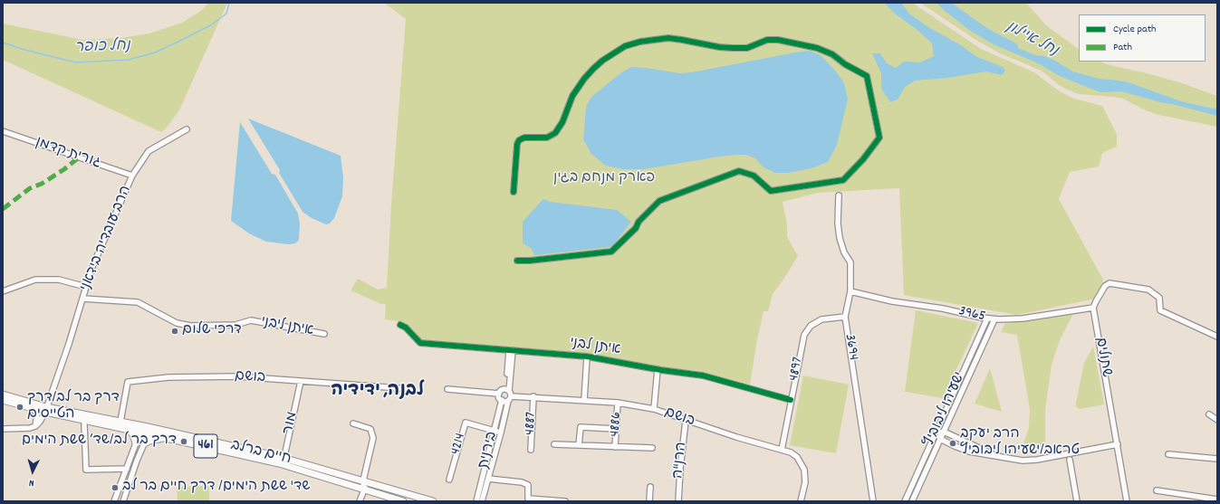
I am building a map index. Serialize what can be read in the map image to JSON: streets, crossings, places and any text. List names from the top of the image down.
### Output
{
  "streets": {
    "main road": ["461", "חיים ברלב"],
    "street": [
      "גורית קדמן",
      "הרב עובדיה בידאני",
      "3965",
      "איתן ליבני",
      "איתן לבני",
      "3694",
      "שתולים",
      "4897",
      "בושם",
      "ישעיהו ליבוביץ",
      "מור",
      "4887",
      "4886",
      "4214",
      "בירנית",
      "הרנ\"ה"
    ]
  },
  "crossings": [
    ["גורית קדמן", "הרב עובדיה בידאני"],
    ["הרב עובדיה בידאני", "איתן ליבני"],
    ["הרב עובדיה בידאני", "חיים ברלב"],
    ["3965", "3694"],
    ["3965", "שתולים"],
    ["3965", "ישעיהו ליבוביץ"],
    ["איתן לבני", "4897"],
    ["איתן לבני", "בירנית"],
    ["3694", "4897"],
    ["4897", "בושם"],
    ["בושם", "מור"],
    ["בושם", "4887"],
    ["בושם", "4886"],
    ["בושם", "בירנית"],
    ["בושם", "חיים ברלב"],
    ["בושם", "הרנ\"ה"],
    ["מור", "חיים ברלב"],
    ["4214", "בירנית"]
  ],
  "districts": ["לבנה, ידידיה"],
  "water": ["נחל איילון", "נחל כופר"],
  "parks": ["פארק מנחם בגין"],
  "places": [
    "דרכי שלום",
    "דרך בר לב/דרך הטייסים",
    "דרך בר לב/שד׳ ששת הימים",
    "הרב יעקב טראב/ישעיהו ליבוביץ",
    "שד' ששת הימים/ דרך חיים בר לב"
  ],
  "legend": ["Cycle path", "Path"],
  "north": "bottom"
}
